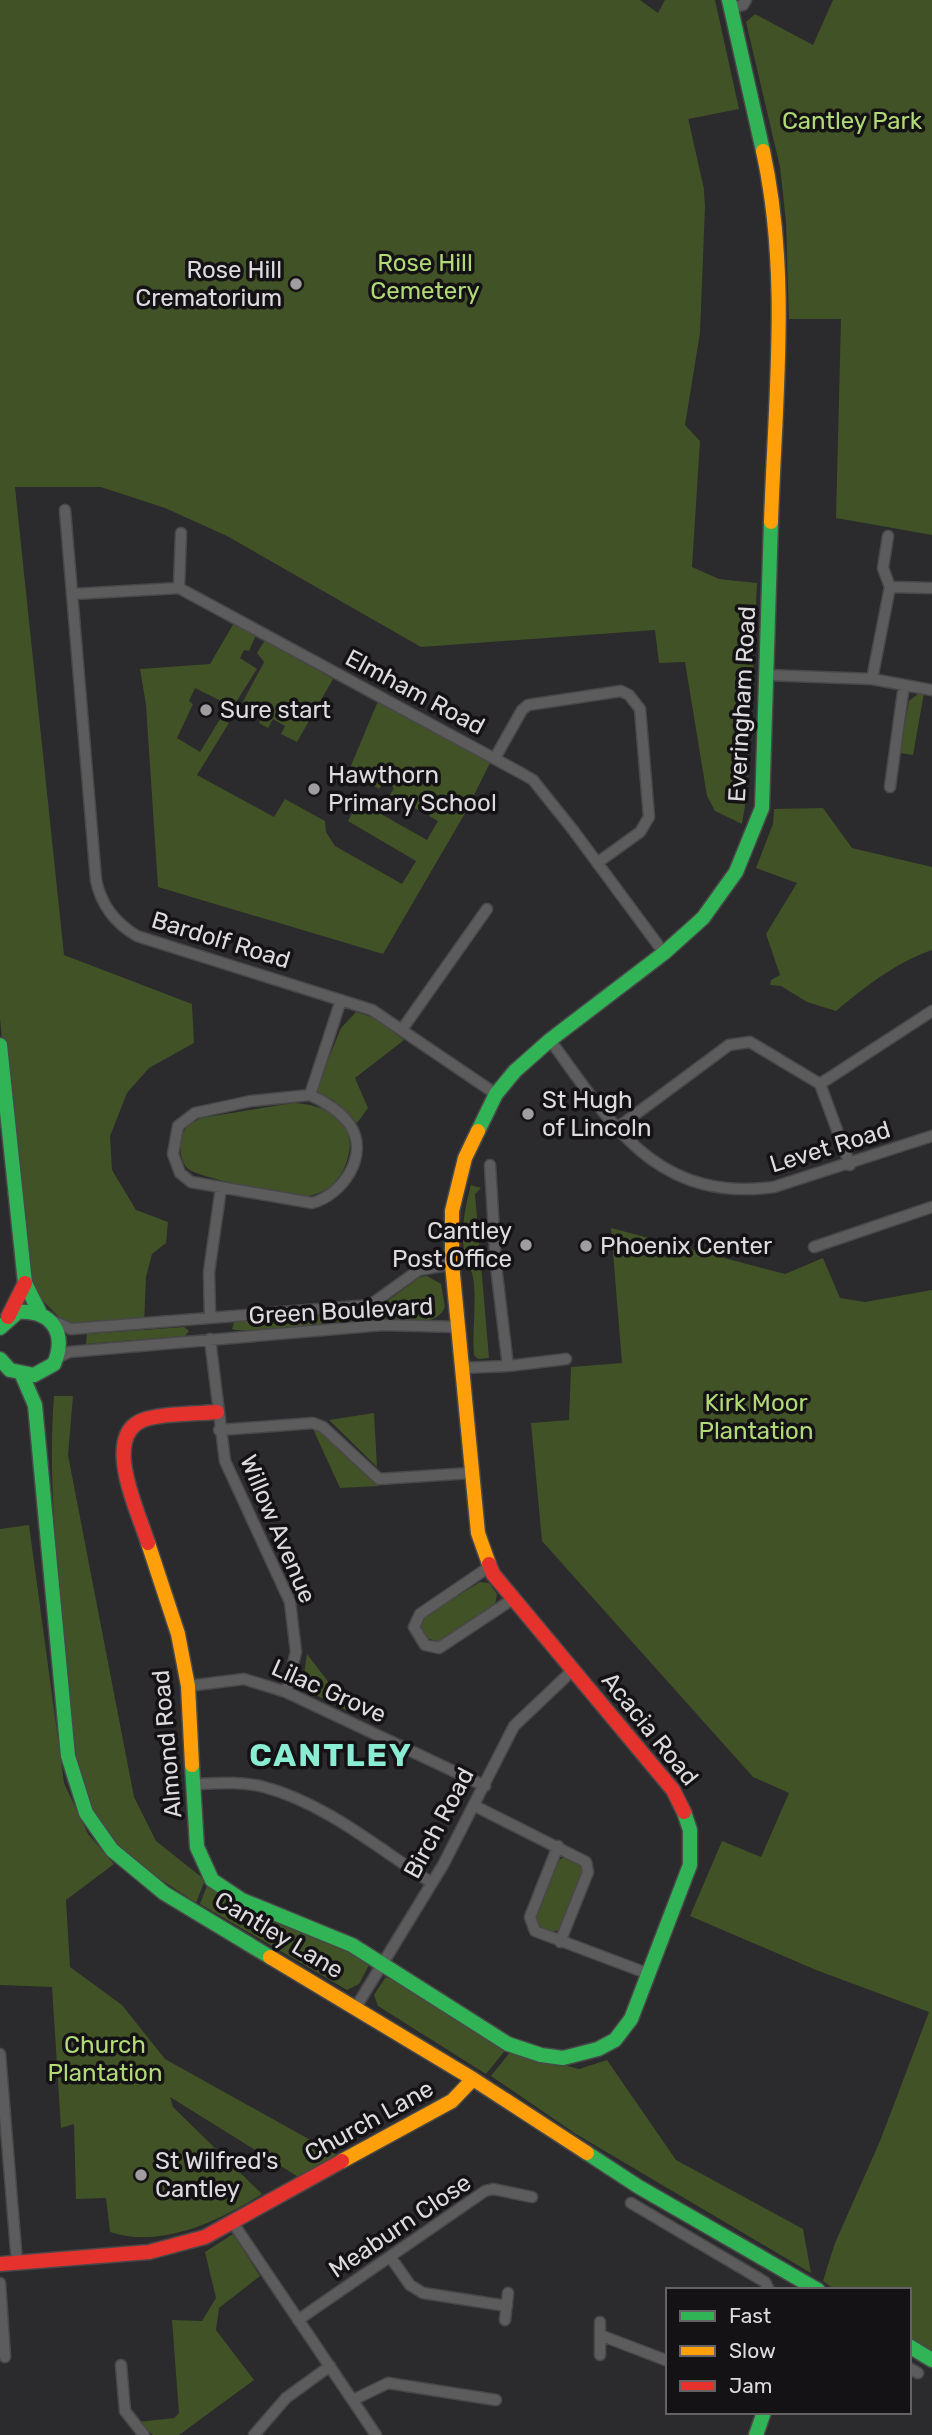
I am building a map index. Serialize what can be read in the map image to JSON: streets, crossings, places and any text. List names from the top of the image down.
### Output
{
  "streets": {
    "street": [
      "Elmham Road",
      "Everingham Road",
      "Bardolf Road",
      "Levet Road",
      "Green Boulevard",
      "Willow Avenue",
      "Lilac Grove",
      "Acacia Road",
      "Almond Road",
      "Birch Road",
      "Cantley Lane",
      "Church Lane",
      "Meaburn Close"
    ]
  },
  "crossings": [
    ["Elmham Road", "Everingham Road"],
    ["Everingham Road", "Bardolf Road"],
    ["Everingham Road", "Levet Road"],
    ["Everingham Road", "Green Boulevard"],
    ["Everingham Road", "Acacia Road"],
    ["Green Boulevard", "Willow Avenue"],
    ["Green Boulevard", "Acacia Road"],
    ["Willow Avenue", "Lilac Grove"],
    ["Willow Avenue", "Almond Road"],
    ["Lilac Grove", "Almond Road"],
    ["Lilac Grove", "Birch Road"],
    ["Acacia Road", "Almond Road"],
    ["Acacia Road", "Birch Road"],
    ["Almond Road", "Birch Road"],
    ["Birch Road", "Cantley Lane"],
    ["Cantley Lane", "Church Lane"]
  ],
  "districts": ["CANTLEY"],
  "parks": [
    "Cantley Park",
    "Rose Hill Cemetery",
    "Kirk Moor Plantation",
    "Church Plantation"
  ],
  "places": [
    "Rose Hill Crematorium",
    "Sure start",
    "Hawthorn Primary School",
    "St Hugh of Lincoln",
    "Cantley Post Office",
    "Phoenix Center",
    "St Wilfred's Cantley"
  ],
  "legend": ["Fast", "Slow", "Jam"]
}
